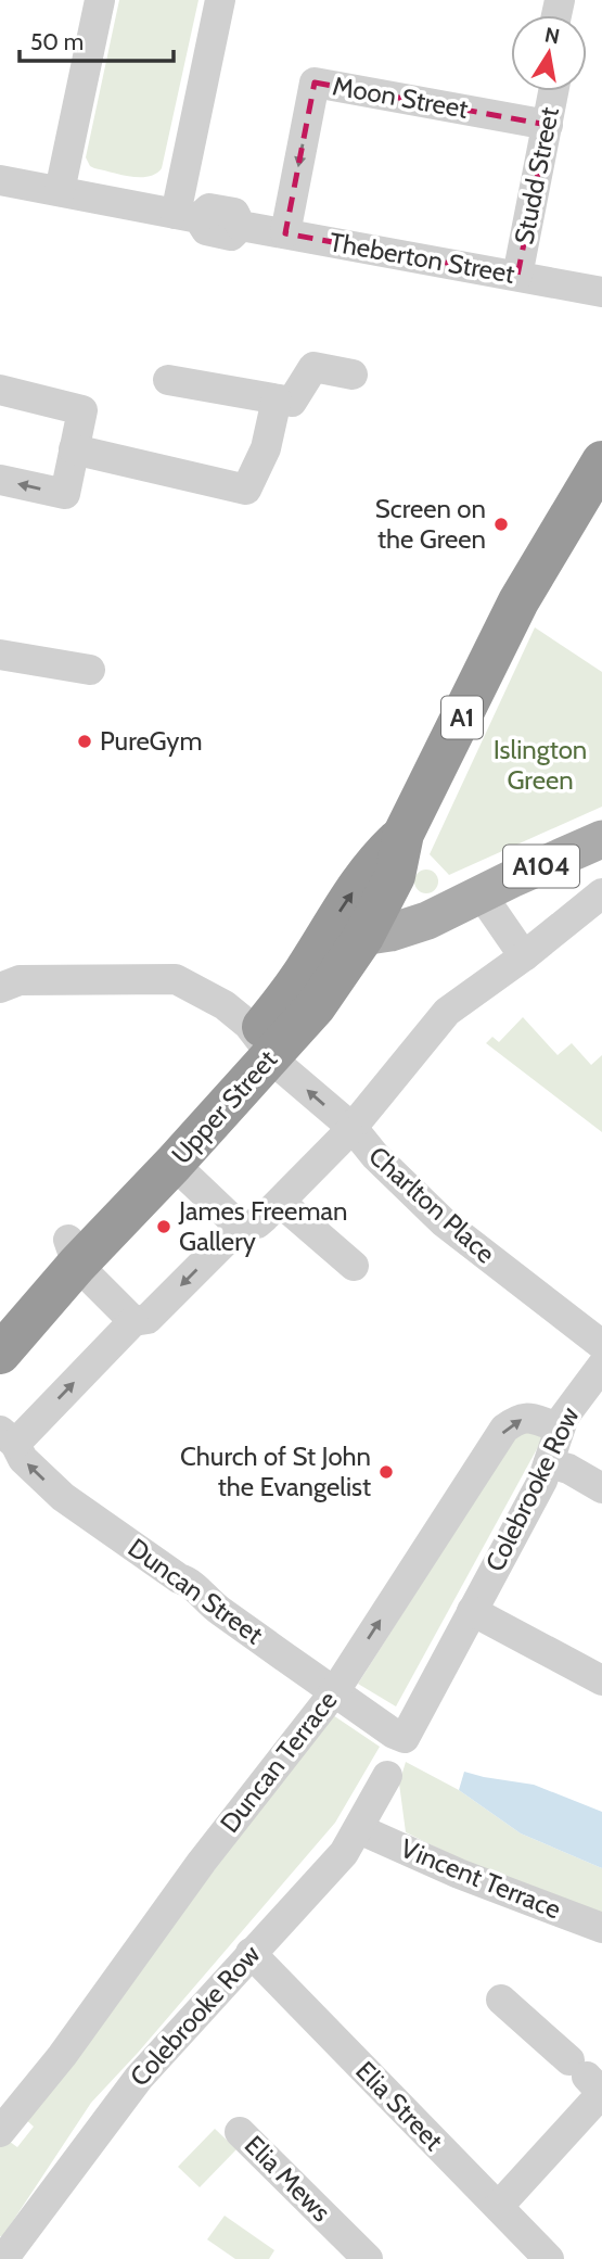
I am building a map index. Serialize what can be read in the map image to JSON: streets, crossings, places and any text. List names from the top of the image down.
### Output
{
  "streets": {
    "highway": ["A1", "Upper Street"],
    "main road": ["A104"],
    "street": [
      "Moon Street",
      "Studd Street",
      "Theberton Street",
      "Charlton Place",
      "Colebrooke Row",
      "Duncan Street",
      "Duncan Terrace",
      "Vincent Terrace",
      "Elia Street",
      "Elia Mews"
    ]
  },
  "crossings": [
    ["Moon Street", "Studd Street"],
    ["Moon Street", "Theberton Street"],
    ["Studd Street", "Theberton Street"],
    ["A104", "Upper Street"],
    ["Upper Street", "Charlton Place"],
    ["Colebrooke Row", "Duncan Street"],
    ["Colebrooke Row", "Duncan Terrace"],
    ["Colebrooke Row", "Vincent Terrace"],
    ["Colebrooke Row", "Elia Street"],
    ["Duncan Street", "Duncan Terrace"]
  ],
  "one_way": ["Duncan Street", "Duncan Terrace"],
  "parks": ["Islington Green"],
  "places": [
    "Screen on the Green",
    "PureGym",
    "James Freeman Gallery",
    "Church of St John the Evangelist"
  ],
  "scale_bar": "50 m",
  "north": "top"
}
